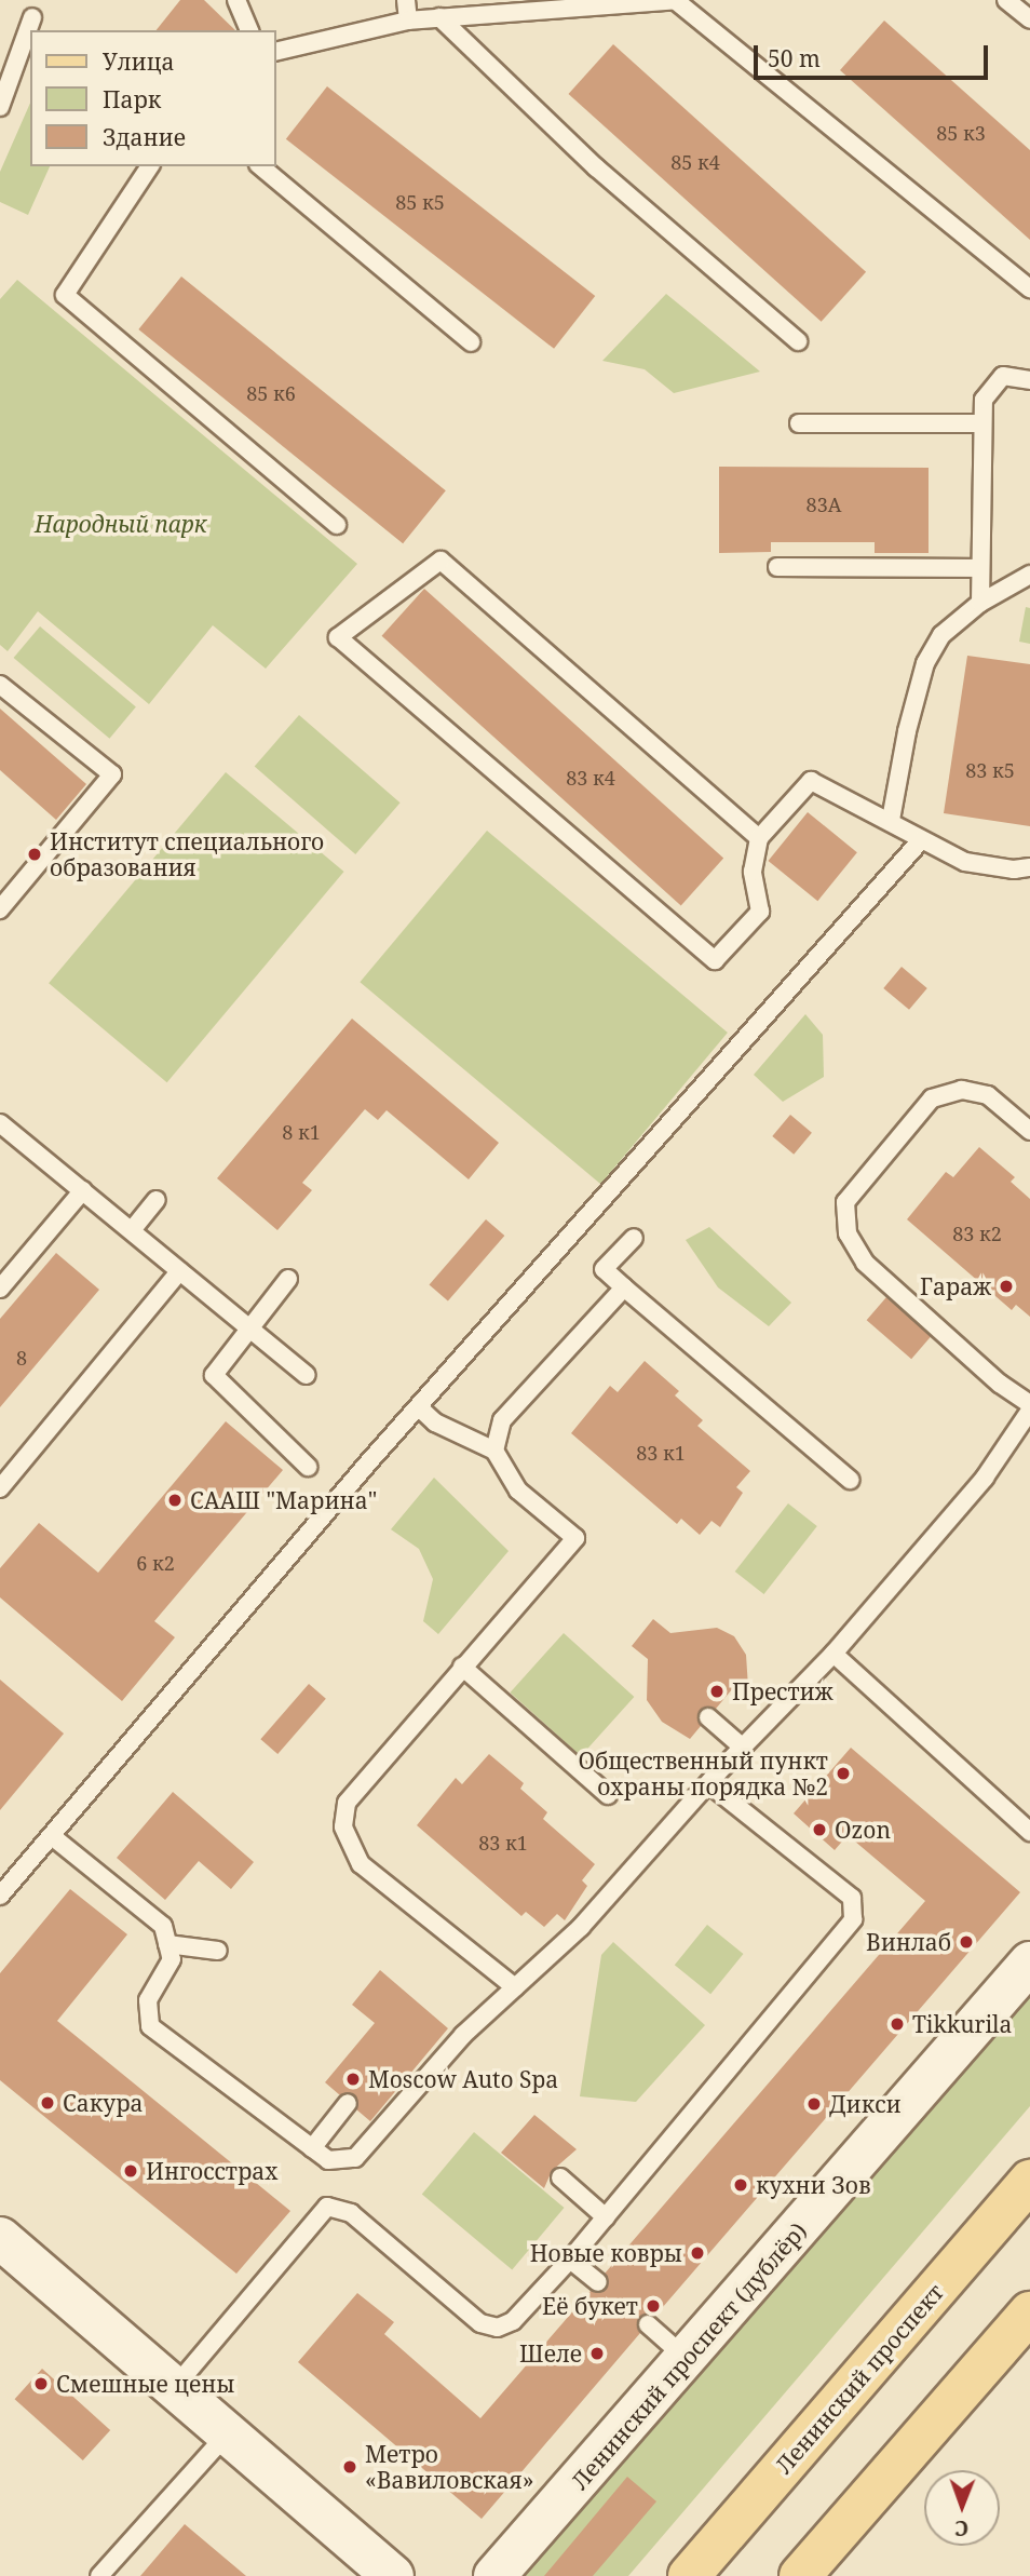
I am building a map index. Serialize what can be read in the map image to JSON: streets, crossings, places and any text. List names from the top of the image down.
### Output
{
  "streets": {
    "main road": ["Ленинский проспект"],
    "street": ["Ленинский проспект (дублёр)"]
  },
  "parks": ["Народный парк"],
  "places": [
    "Институт специального образования",
    "Гараж",
    "СААШ \"Марина\"",
    "Престиж",
    "Общественный пункт охраны порядка №2",
    "Ozon",
    "Винлаб",
    "Tikkurila",
    "Moscow Auto Spa",
    "Сакура",
    "Дикси",
    "Ингосстрах",
    "кухни Зов",
    "Новые ковры",
    "Её букет",
    "Шеле",
    "Смешные цены",
    "Метро «Вавиловская»"
  ],
  "house_numbers": [
    "85 к3",
    "85 к4",
    "85 к5",
    "85 к6",
    "83А",
    "83 к5",
    "83 к4",
    "8 к1",
    "83 к2",
    "8",
    "83 к1",
    "6 к2",
    "83 к1"
  ],
  "legend": ["Улица", "Парк", "Здание"],
  "scale_bar": "50 m",
  "north": "bottom"
}
